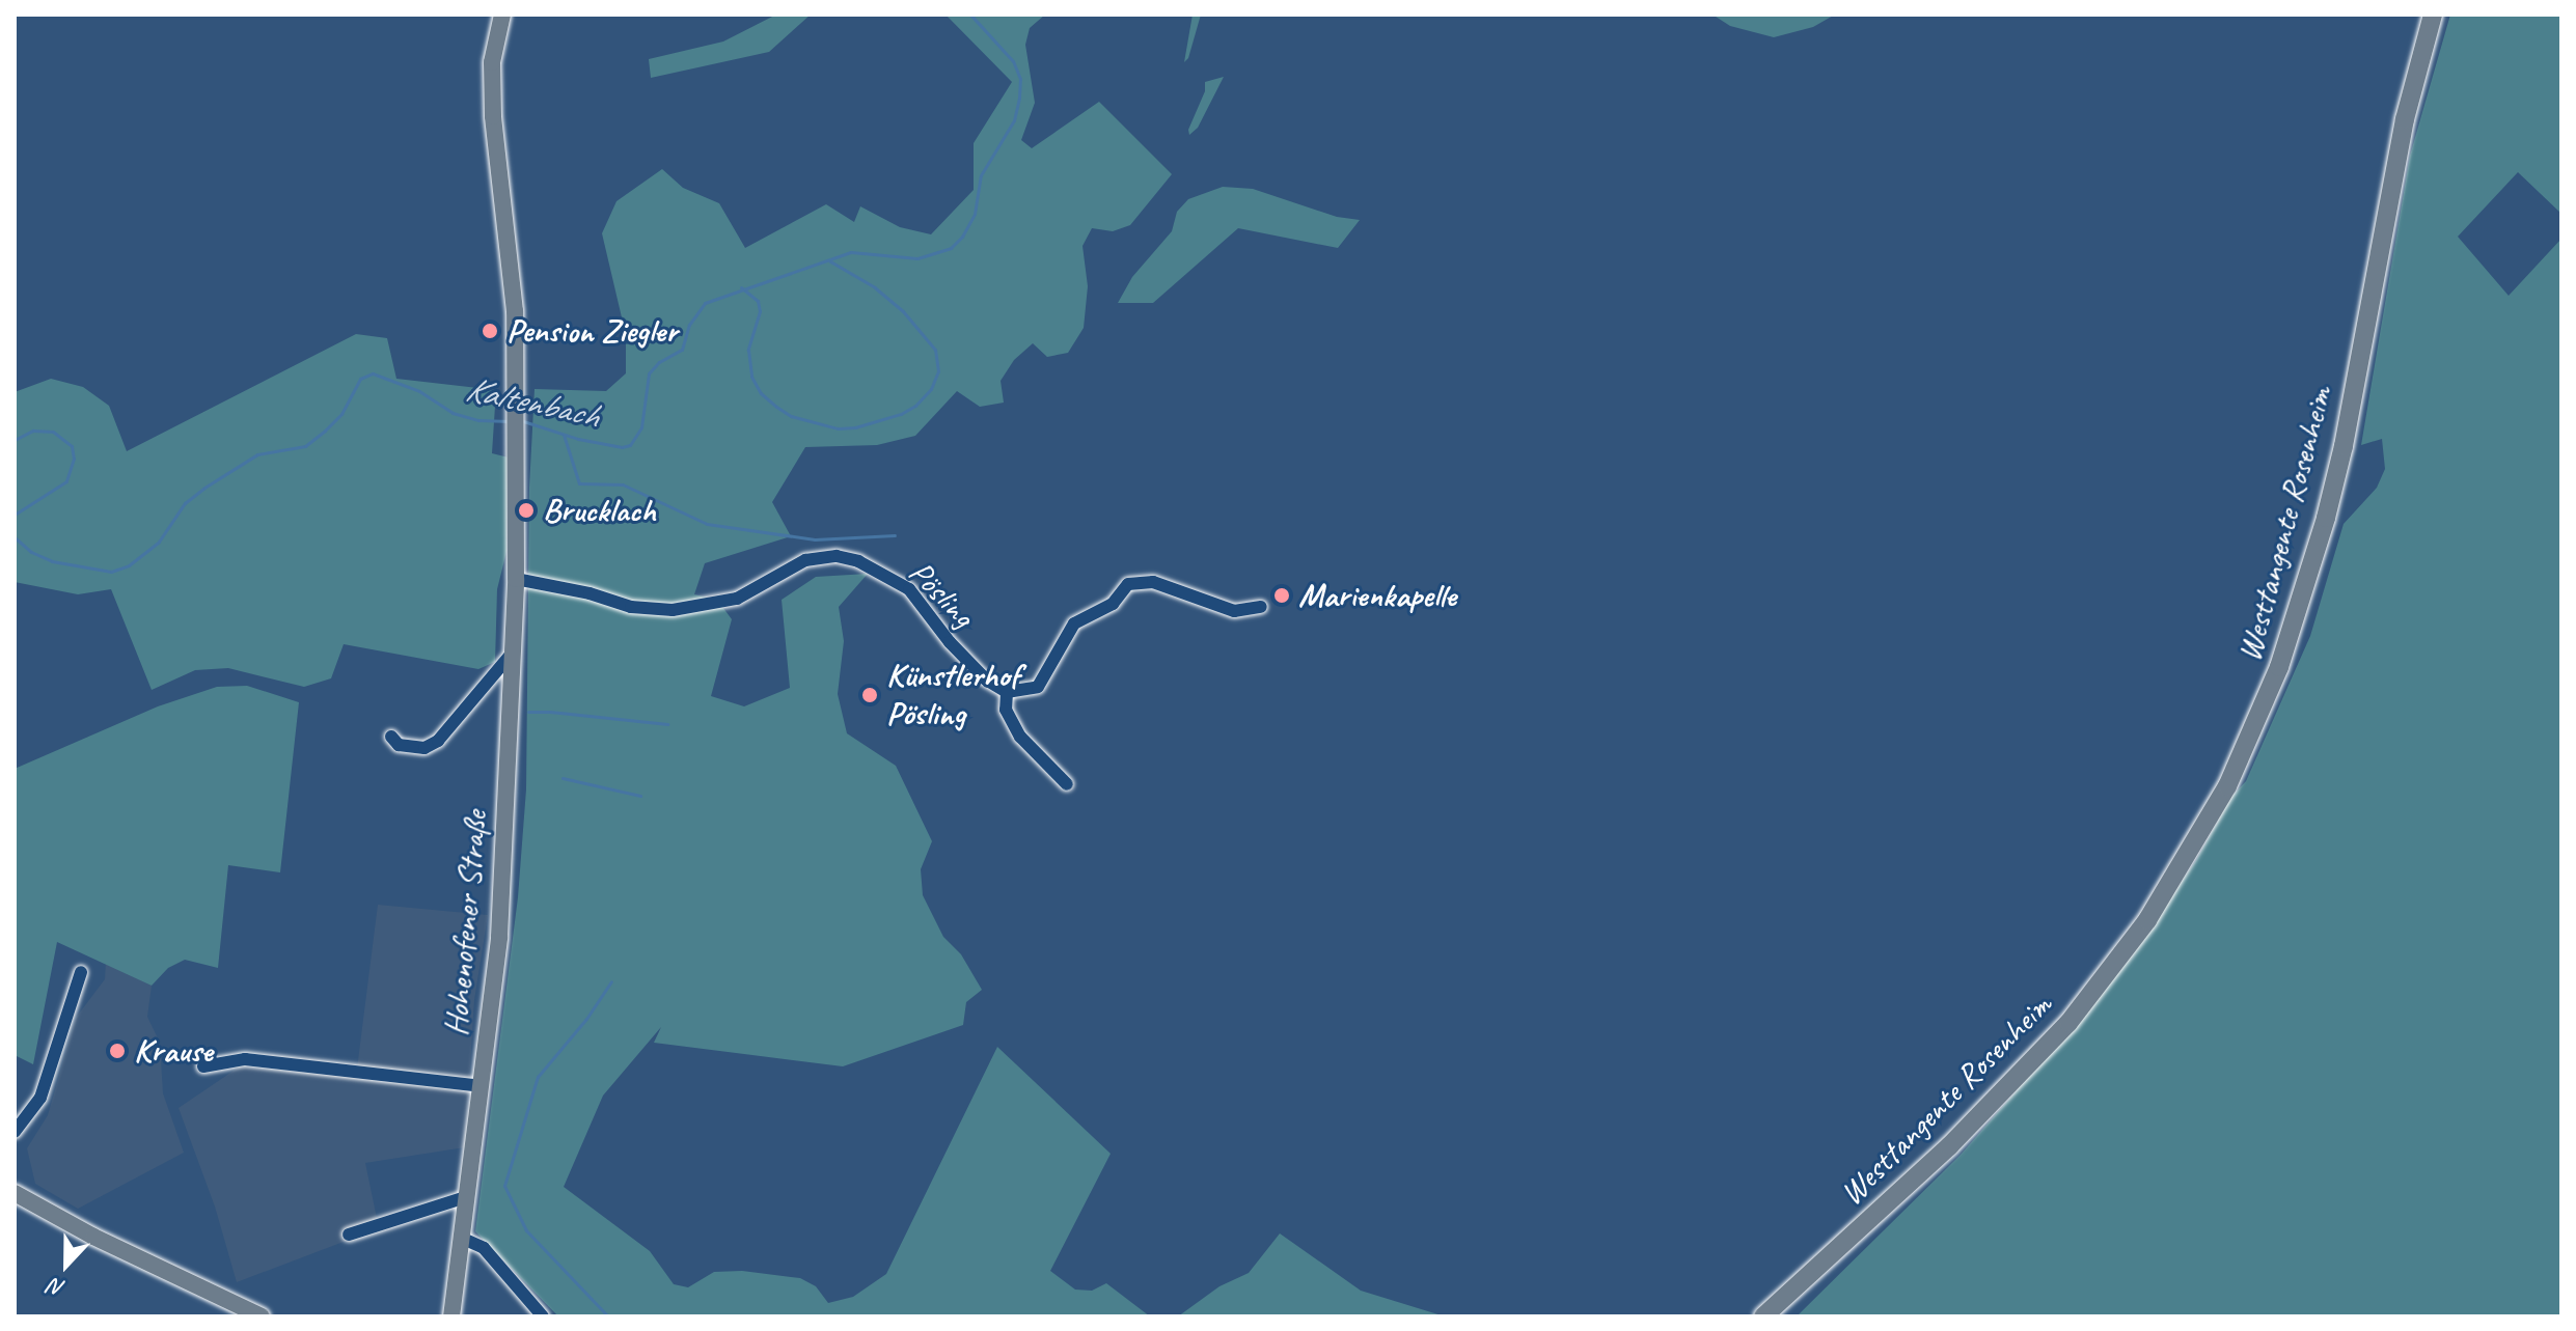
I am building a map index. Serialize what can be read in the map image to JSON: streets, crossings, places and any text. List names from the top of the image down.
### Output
{
  "streets": {
    "highway": ["Westtangente Rosenheim"],
    "main road": ["Hohenofener Straße"],
    "street": ["Pösling"]
  },
  "crossings": [
    ["Pösling", "Hohenofener Straße"]
  ],
  "water": ["Kaltenbach"],
  "places": [
    "Pension Ziegler",
    "Brucklach",
    "Marienkapelle",
    "Künstlerhof Pösling",
    "Krause"
  ],
  "north": "bottom"
}
